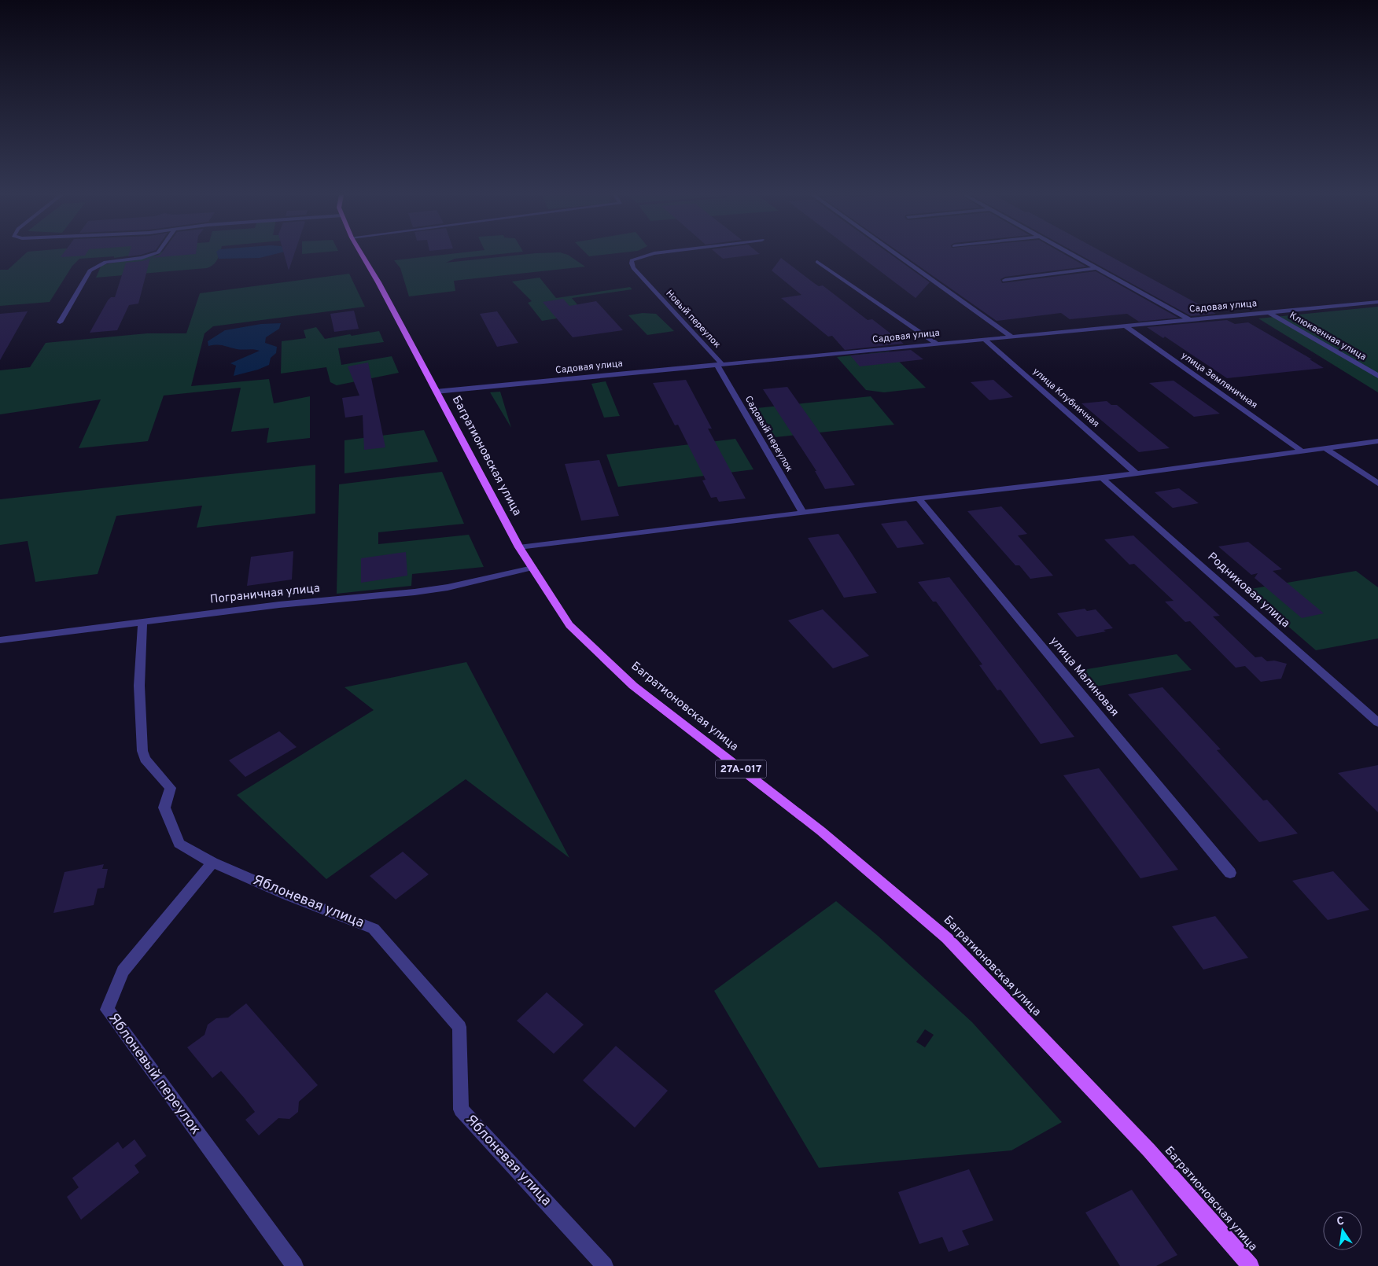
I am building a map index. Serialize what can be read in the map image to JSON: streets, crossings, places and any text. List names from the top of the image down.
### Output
{
  "streets": {
    "main road": ["Багратионовская улица", "27А-017"],
    "street": [
      "Садовая улица",
      "Новый переулок",
      "Клюквенная улица",
      "улица Земляничная",
      "улица Клубничная",
      "Садовый переулок",
      "Родниковая улица",
      "Пограничная улица",
      "улица Малиновая",
      "Яблоневая улица",
      "Яблоневый переулок"
    ]
  },
  "crossings": [
    ["Садовая улица", "Новый переулок"],
    ["Садовая улица", "Клюквенная улица"],
    ["Садовая улица", "улица Земляничная"],
    ["Садовая улица", "улица Клубничная"],
    ["Садовая улица", "Садовый переулок"],
    ["Садовая улица", "Багратионовская улица"],
    ["Новый переулок", "Садовый переулок"],
    ["Багратионовская улица", "Пограничная улица"],
    ["Пограничная улица", "Яблоневая улица"],
    ["Яблоневая улица", "Яблоневый переулок"]
  ],
  "north": "top"
}
